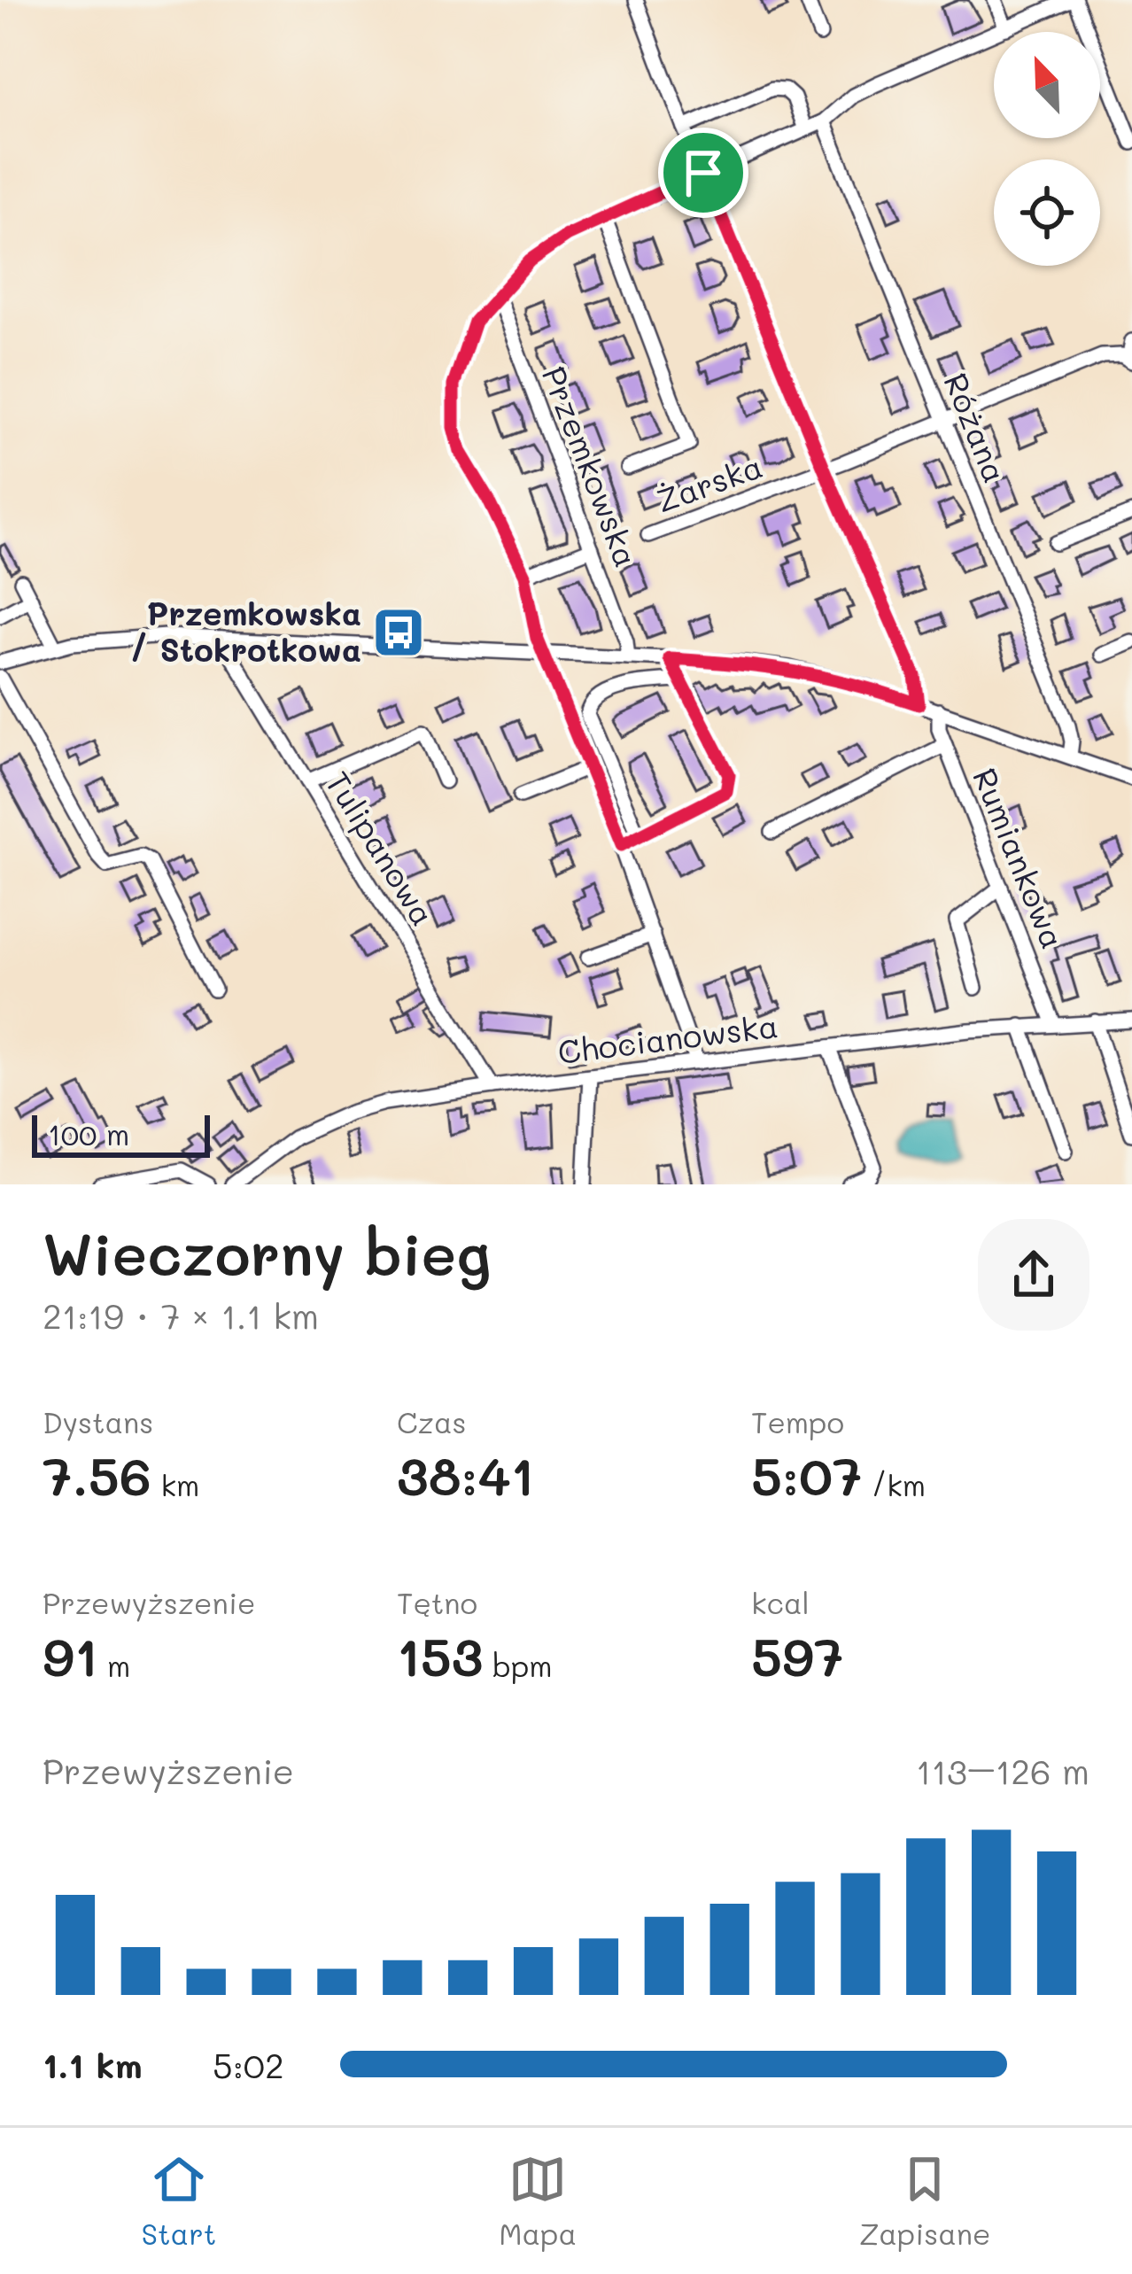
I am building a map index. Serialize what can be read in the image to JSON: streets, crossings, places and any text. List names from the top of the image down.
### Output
{
  "streets": {
    "street": [
      "Różana",
      "Przemkowska",
      "Żarska",
      "Tulipanowa",
      "Rumiankowa",
      "Chocianowska"
    ]
  },
  "crossings": [
    ["Różana", "Żarska"],
    ["Tulipanowa", "Chocianowska"],
    ["Rumiankowa", "Chocianowska"]
  ],
  "places": {
    "bus stop": ["Przemkowska / Stokrotkowa"]
  },
  "scale_bar": "100 m",
  "north": "top left",
  "page": {
    "scale": "100 m",
    "heading": ["Wieczorny bieg", "21:19 · 7 × 1.1 km"],
    "stats": [
      ["Dystans", "7.56 km"],
      ["Czas", "38:41"],
      ["Tempo", "5:07 /km"],
      ["Przewyższenie", "91 m"],
      ["Tętno", "153 bpm"],
      ["kcal", "597"]
    ],
    "chart": ["Przewyższenie", "113–126 m"],
    "list": [
      {
        "name": "1.1 km",
        "note": "5:02"
      }
    ],
    "tabs": ["Start", "Mapa", "Zapisane"]
  }
}
